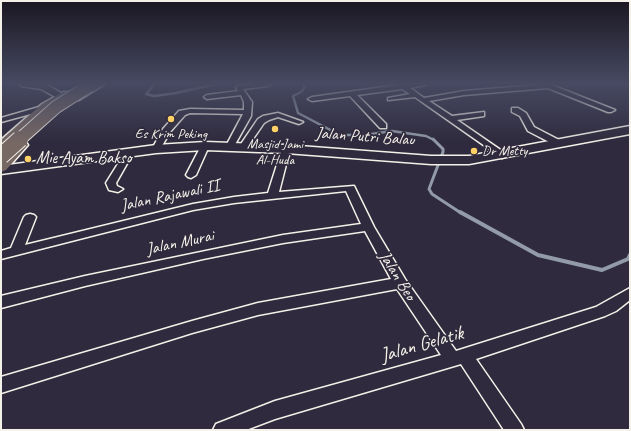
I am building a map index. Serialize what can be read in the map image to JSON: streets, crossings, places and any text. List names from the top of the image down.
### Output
{
  "streets": {
    "main road": ["Jalan Putri Balau"],
    "street": [
      "Jalan Rajawali II",
      "Jalan Murai",
      "Jalan Beo",
      "Jalan Gelatik"
    ]
  },
  "crossings": [
    ["Jalan Rajawali II", "Jalan Beo"],
    ["Jalan Murai", "Jalan Beo"],
    ["Jalan Beo", "Jalan Gelatik"]
  ],
  "places": [
    "Es Krim Peking",
    "Masjid Jami Al-Huda",
    "Dr Metty",
    "Mie Ayam Bakso"
  ]
}
